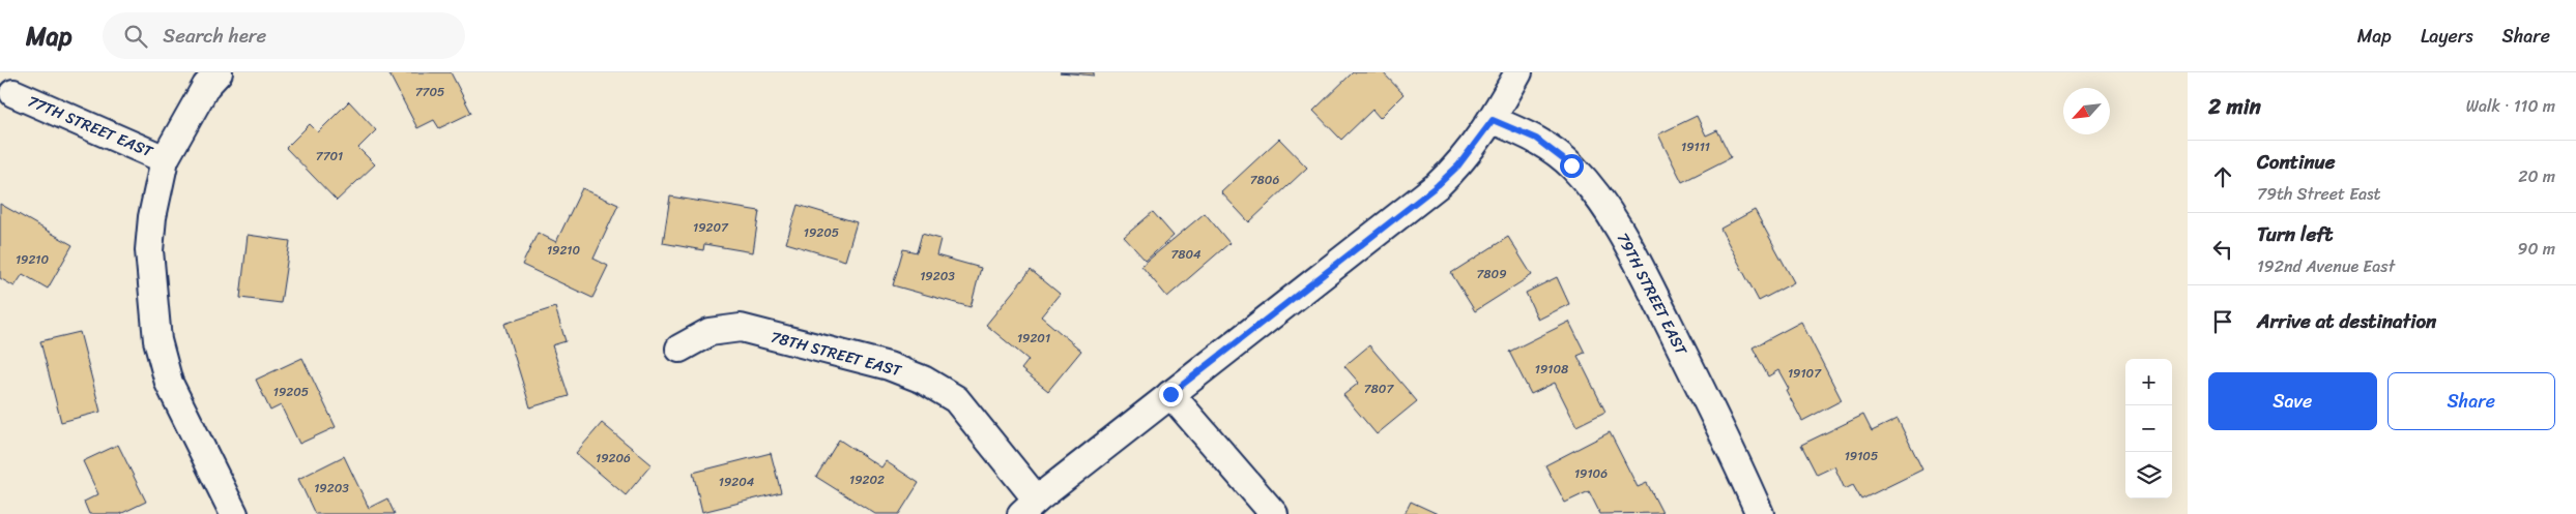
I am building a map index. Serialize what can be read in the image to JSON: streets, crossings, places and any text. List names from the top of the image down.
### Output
{
  "streets": {
    "street": ["77TH STREET EAST", "79TH STREET EAST", "78TH STREET EAST"]
  },
  "house_numbers": [
    "7705",
    "19111",
    "7701",
    "7806",
    "19207",
    "19205",
    "19210",
    "7804",
    "19210",
    "7809",
    "19203",
    "19201",
    "19108",
    "19107",
    "7807",
    "19205",
    "19105",
    "19206",
    "19106",
    "19202",
    "19204",
    "19203"
  ],
  "north": "bottom left",
  "page": {
    "header": "Map",
    "search": "Search here",
    "nav": ["Map", "Layers", "Share"],
    "heading": ["2 min", "Walk · 110 m"],
    "list": [
      ["Continue", "79th Street East", "20 m"],
      ["Turn left", "192nd Avenue East", "90 m"],
      "Arrive at destination"
    ],
    "buttons": ["Save", "Share"],
    "map_buttons": ["+", "−"]
  }
}
